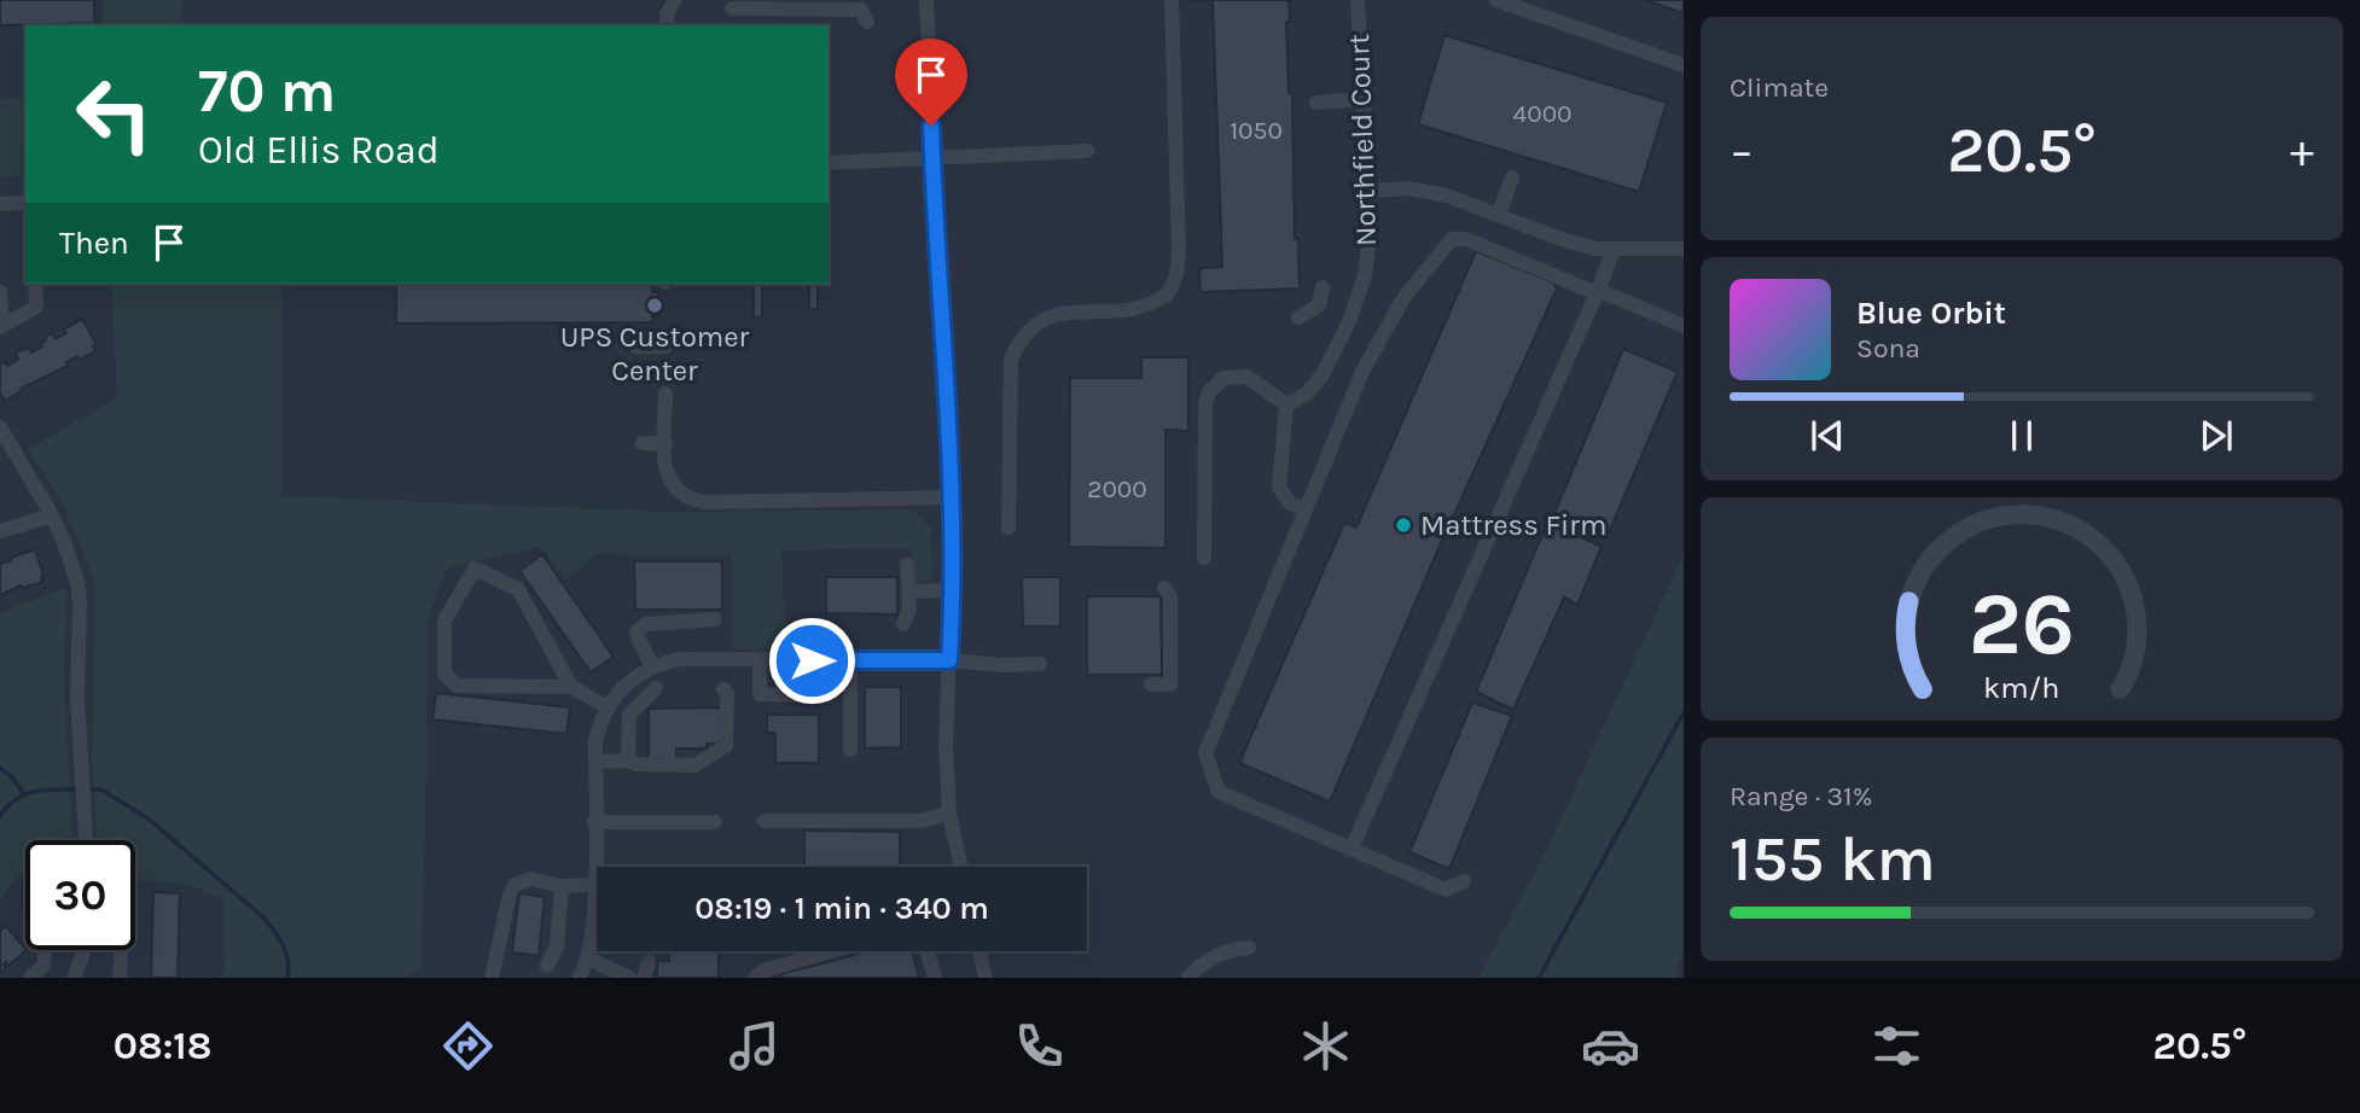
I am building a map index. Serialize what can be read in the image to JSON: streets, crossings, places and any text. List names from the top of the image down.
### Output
{
  "streets": {
    "street": ["Northfield Court"]
  },
  "places": ["UPS Customer Center", "Mattress Firm"],
  "house_numbers": ["4000", "1050", "2000"],
  "page": {
    "tile": [
      "Climate",
      ["Range · 31%", "155 km"]
    ],
    "turn": ["70 m", "Old Ellis Road"],
    "heat": ["−", "20.5°", "+"],
    "then": "Then",
    "song": ["Blue Orbit", "Sona"],
    "limit": "30",
    "trip": "08:19 · 1 min · 340 m",
    "tabs": ["08:18", "20.5°"],
    "gauge": ["26", "km/h"]
  }
}
